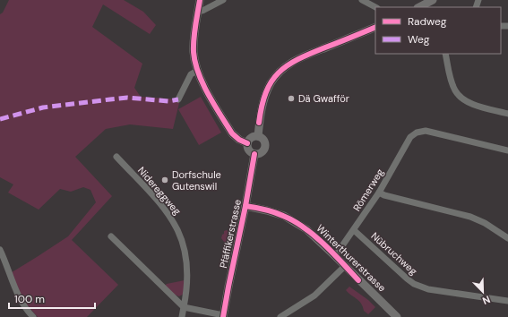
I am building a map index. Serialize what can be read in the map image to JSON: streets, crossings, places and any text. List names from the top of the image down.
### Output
{
  "streets": {
    "main road": ["Pfäffikerstrasse", "Winterthurerstrasse"],
    "street": ["Römerweg", "Nidereggweg", "Nübruchweg"]
  },
  "crossings": [
    ["Römerweg", "Nübruchweg"],
    ["Römerweg", "Winterthurerstrasse"],
    ["Pfäffikerstrasse", "Winterthurerstrasse"]
  ],
  "places": ["Dä Gwafför", "Dorfschule Gutenswil"],
  "legend": ["Radweg", "Weg"],
  "scale_bar": "100 m",
  "north": "bottom right"
}
